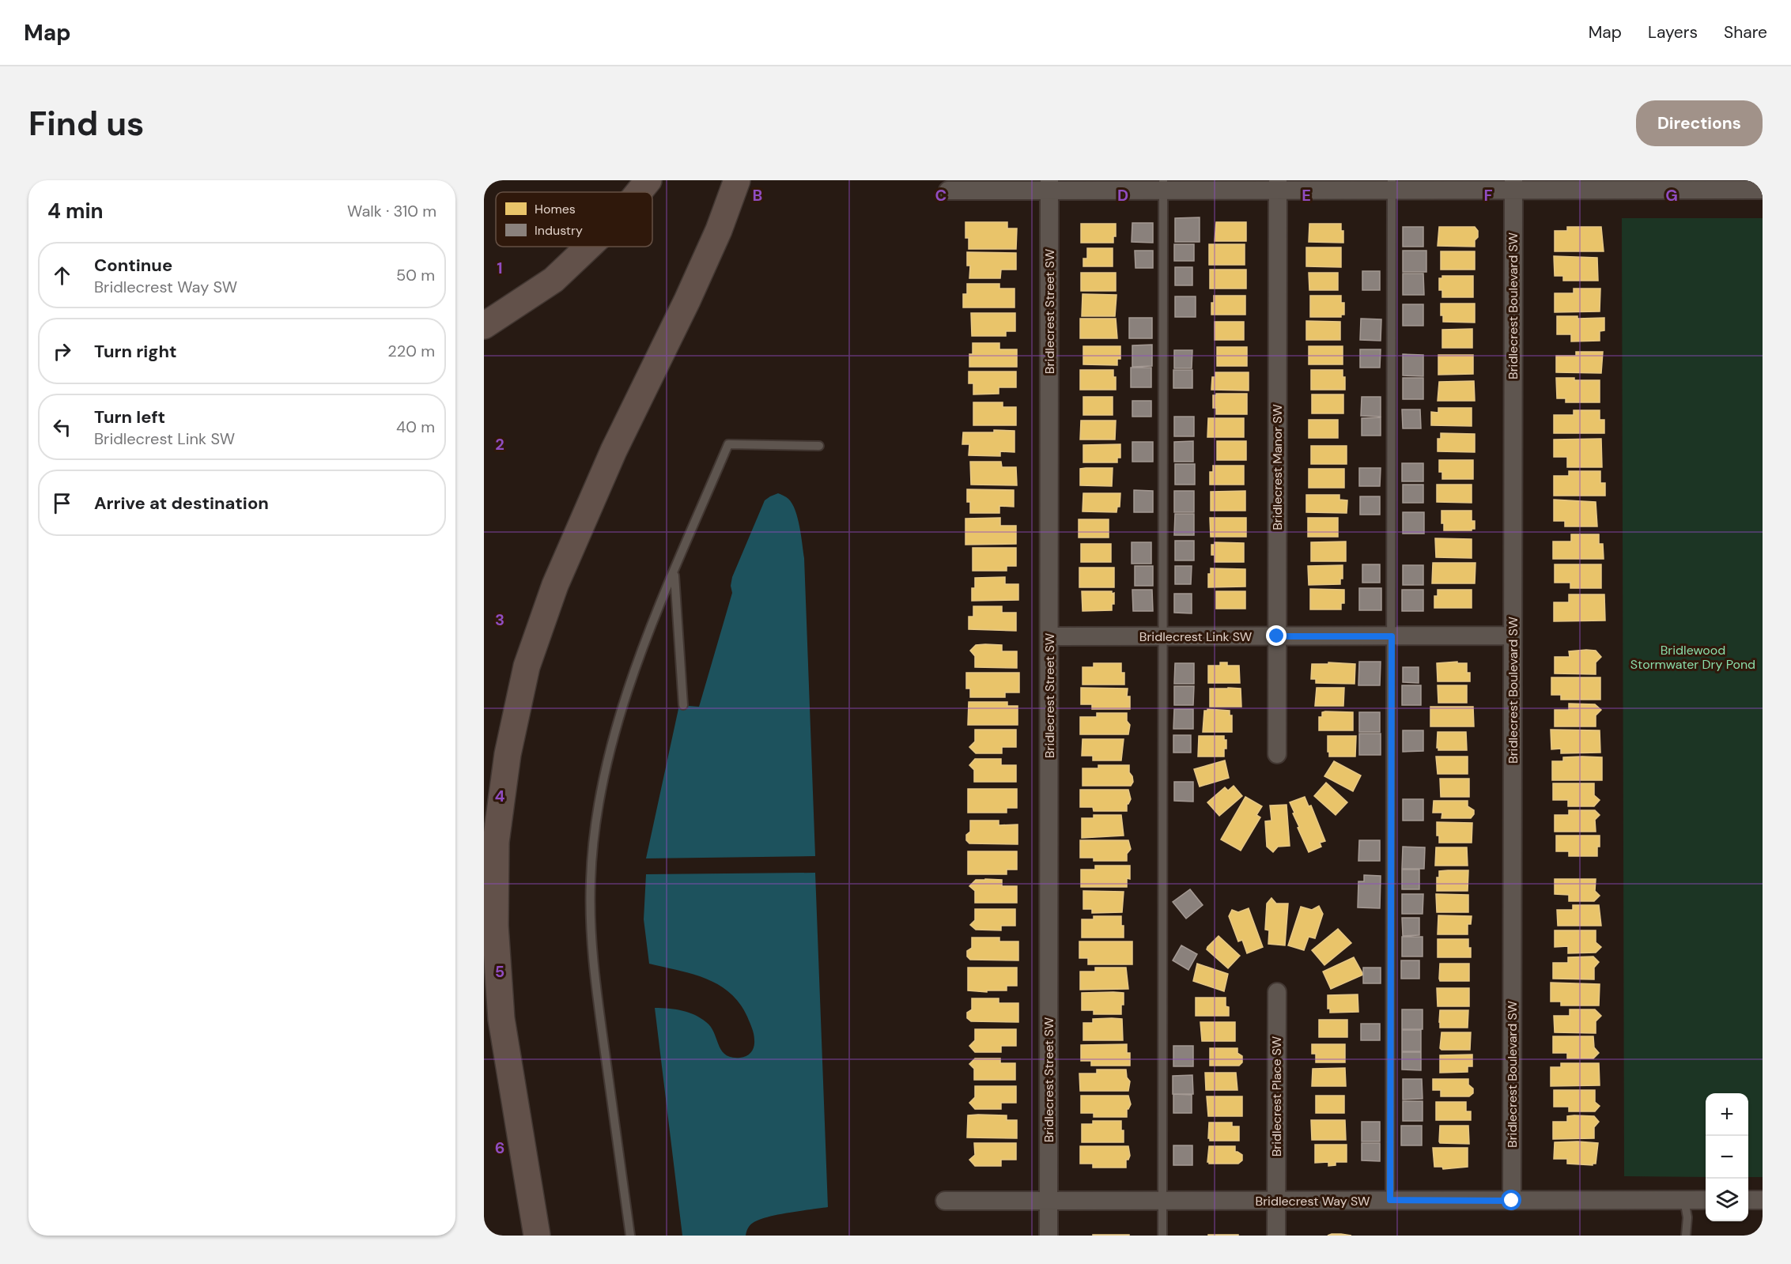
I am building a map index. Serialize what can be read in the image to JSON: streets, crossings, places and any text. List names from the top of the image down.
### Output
{
  "streets": {
    "street": [
      "Bridlecrest Boulevard SW",
      "Bridlecrest Street SW",
      "Bridlecrest Manor SW",
      "Bridlecrest Link SW",
      "Bridlecrest Place SW",
      "Bridlecrest Way SW"
    ]
  },
  "crossings": [
    ["Bridlecrest Boulevard SW", "Bridlecrest Link SW"],
    ["Bridlecrest Boulevard SW", "Bridlecrest Way SW"],
    ["Bridlecrest Street SW", "Bridlecrest Link SW"],
    ["Bridlecrest Street SW", "Bridlecrest Way SW"],
    ["Bridlecrest Manor SW", "Bridlecrest Link SW"],
    ["Bridlecrest Place SW", "Bridlecrest Way SW"]
  ],
  "parks": ["Bridlewood Stormwater Dry Pond"],
  "legend": ["Homes", "Industry"],
  "page": {
    "header": "Map",
    "nav": ["Map", "Layers", "Share"],
    "buttons": "Directions",
    "title": "Find us",
    "heading": ["4 min", "Walk · 310 m"],
    "list": [
      ["Continue", "Bridlecrest Way SW", "50 m"],
      ["Turn right", "220 m"],
      ["Turn left", "Bridlecrest Link SW", "40 m"],
      "Arrive at destination"
    ],
    "map_buttons": ["+", "−"]
  },
  "grid": {
    "columns": [
      "B",
      "C",
      "D",
      "E",
      "F",
      "G"
    ],
    "rows": [
      "1",
      "2",
      "3",
      "4",
      "5",
      "6"
    ]
  }
}
